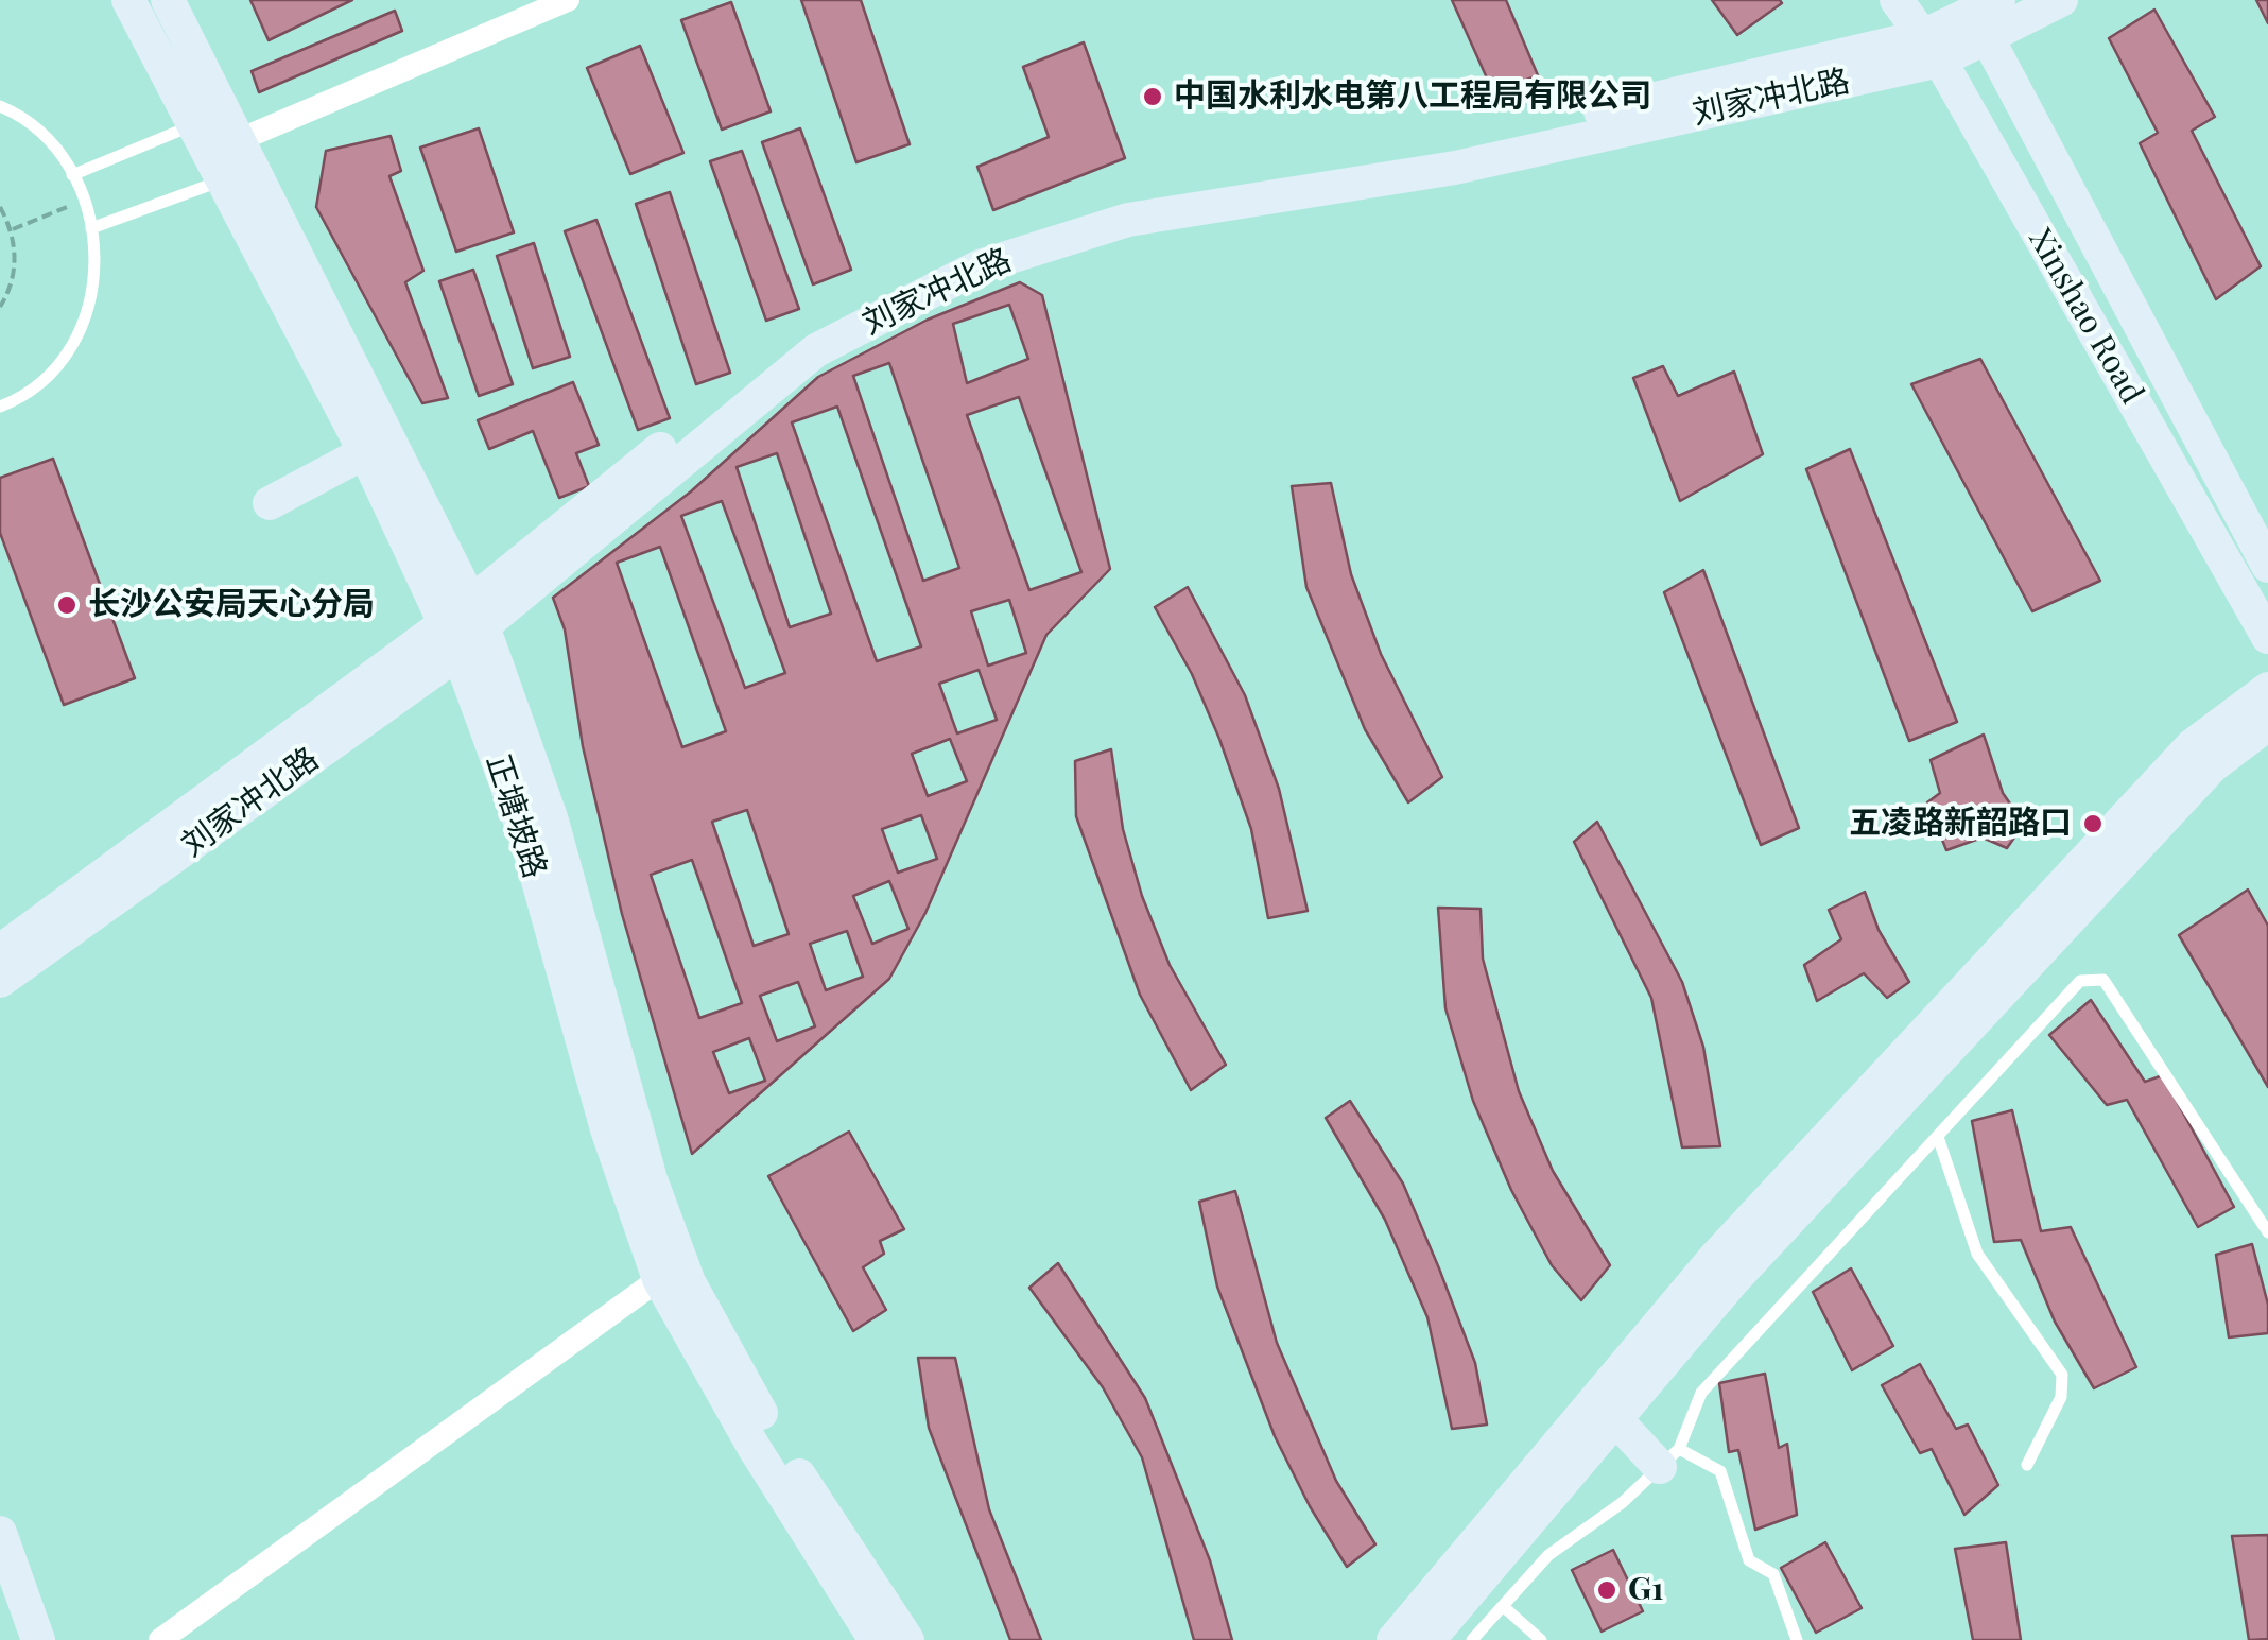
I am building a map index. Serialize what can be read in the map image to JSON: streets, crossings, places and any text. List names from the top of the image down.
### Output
{
  "streets": {
    "street": ["刘家冲北路", "Xinshao Road", "正塘坡路"]
  },
  "crossings": [
    ["刘家冲北路", "Xinshao Road"],
    ["刘家冲北路", "正塘坡路"]
  ],
  "places": [
    "中国水利水电第八工程局有限公司",
    "长沙公安局天心分局",
    "五凌路新韶路口",
    "G1"
  ]
}
